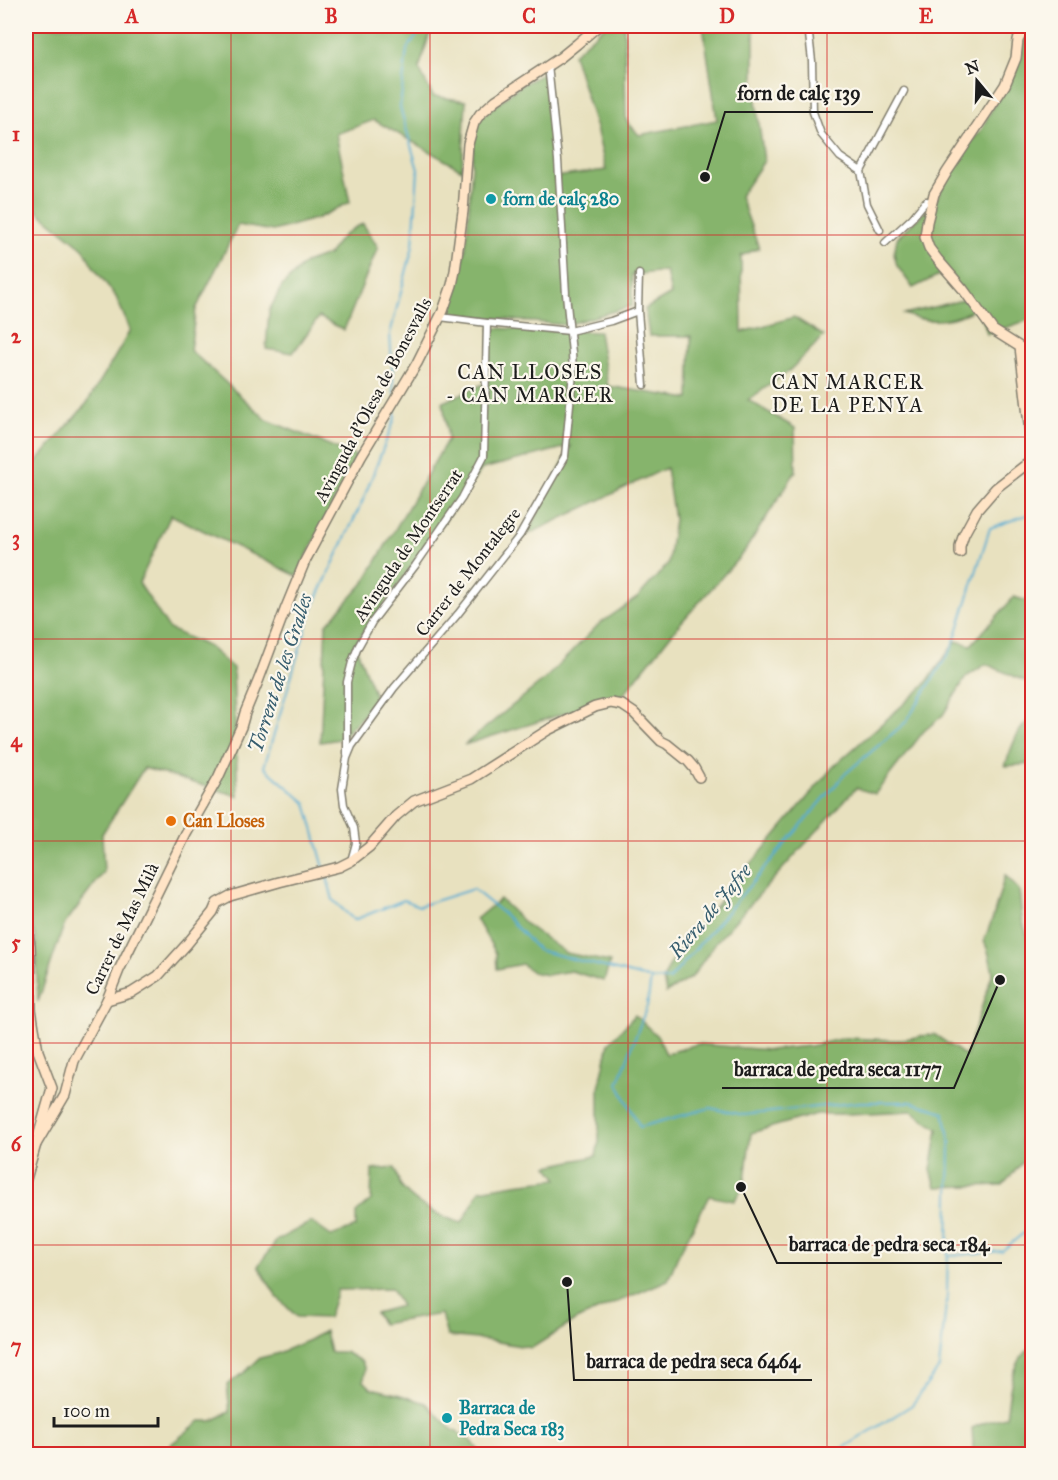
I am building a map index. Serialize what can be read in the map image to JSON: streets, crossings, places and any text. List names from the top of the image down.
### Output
{
  "streets": {
    "street": [
      "Avinguda d'Olesa de Bonesvalls",
      "Avinguda de Montserrat",
      "Carrer de Montalegre",
      "Carrer de Mas Milà"
    ]
  },
  "crossings": [
    ["Avinguda d'Olesa de Bonesvalls", "Carrer de Montalegre"],
    ["Avinguda d'Olesa de Bonesvalls", "Carrer de Mas Milà"],
    ["Avinguda de Montserrat", "Carrer de Montalegre"]
  ],
  "districts": ["CAN LLOSES - CAN MARCER", "CAN MARCER DE LA PENYA"],
  "water": ["Torrent de les Gralles", "Riera de Jafre"],
  "places": [
    "forn de calç 139",
    "forn de calç 280",
    "Can Lloses",
    "barraca de pedra seca 1177",
    "barraca de pedra seca 184",
    "barraca de pedra seca 6464",
    "Barraca de Pedra Seca 183"
  ],
  "scale_bar": "100 m",
  "north": "top",
  "grid": {
    "columns": [
      "A",
      "B",
      "C",
      "D",
      "E"
    ],
    "rows": [
      "1",
      "2",
      "3",
      "4",
      "5",
      "6",
      "7"
    ]
  }
}
